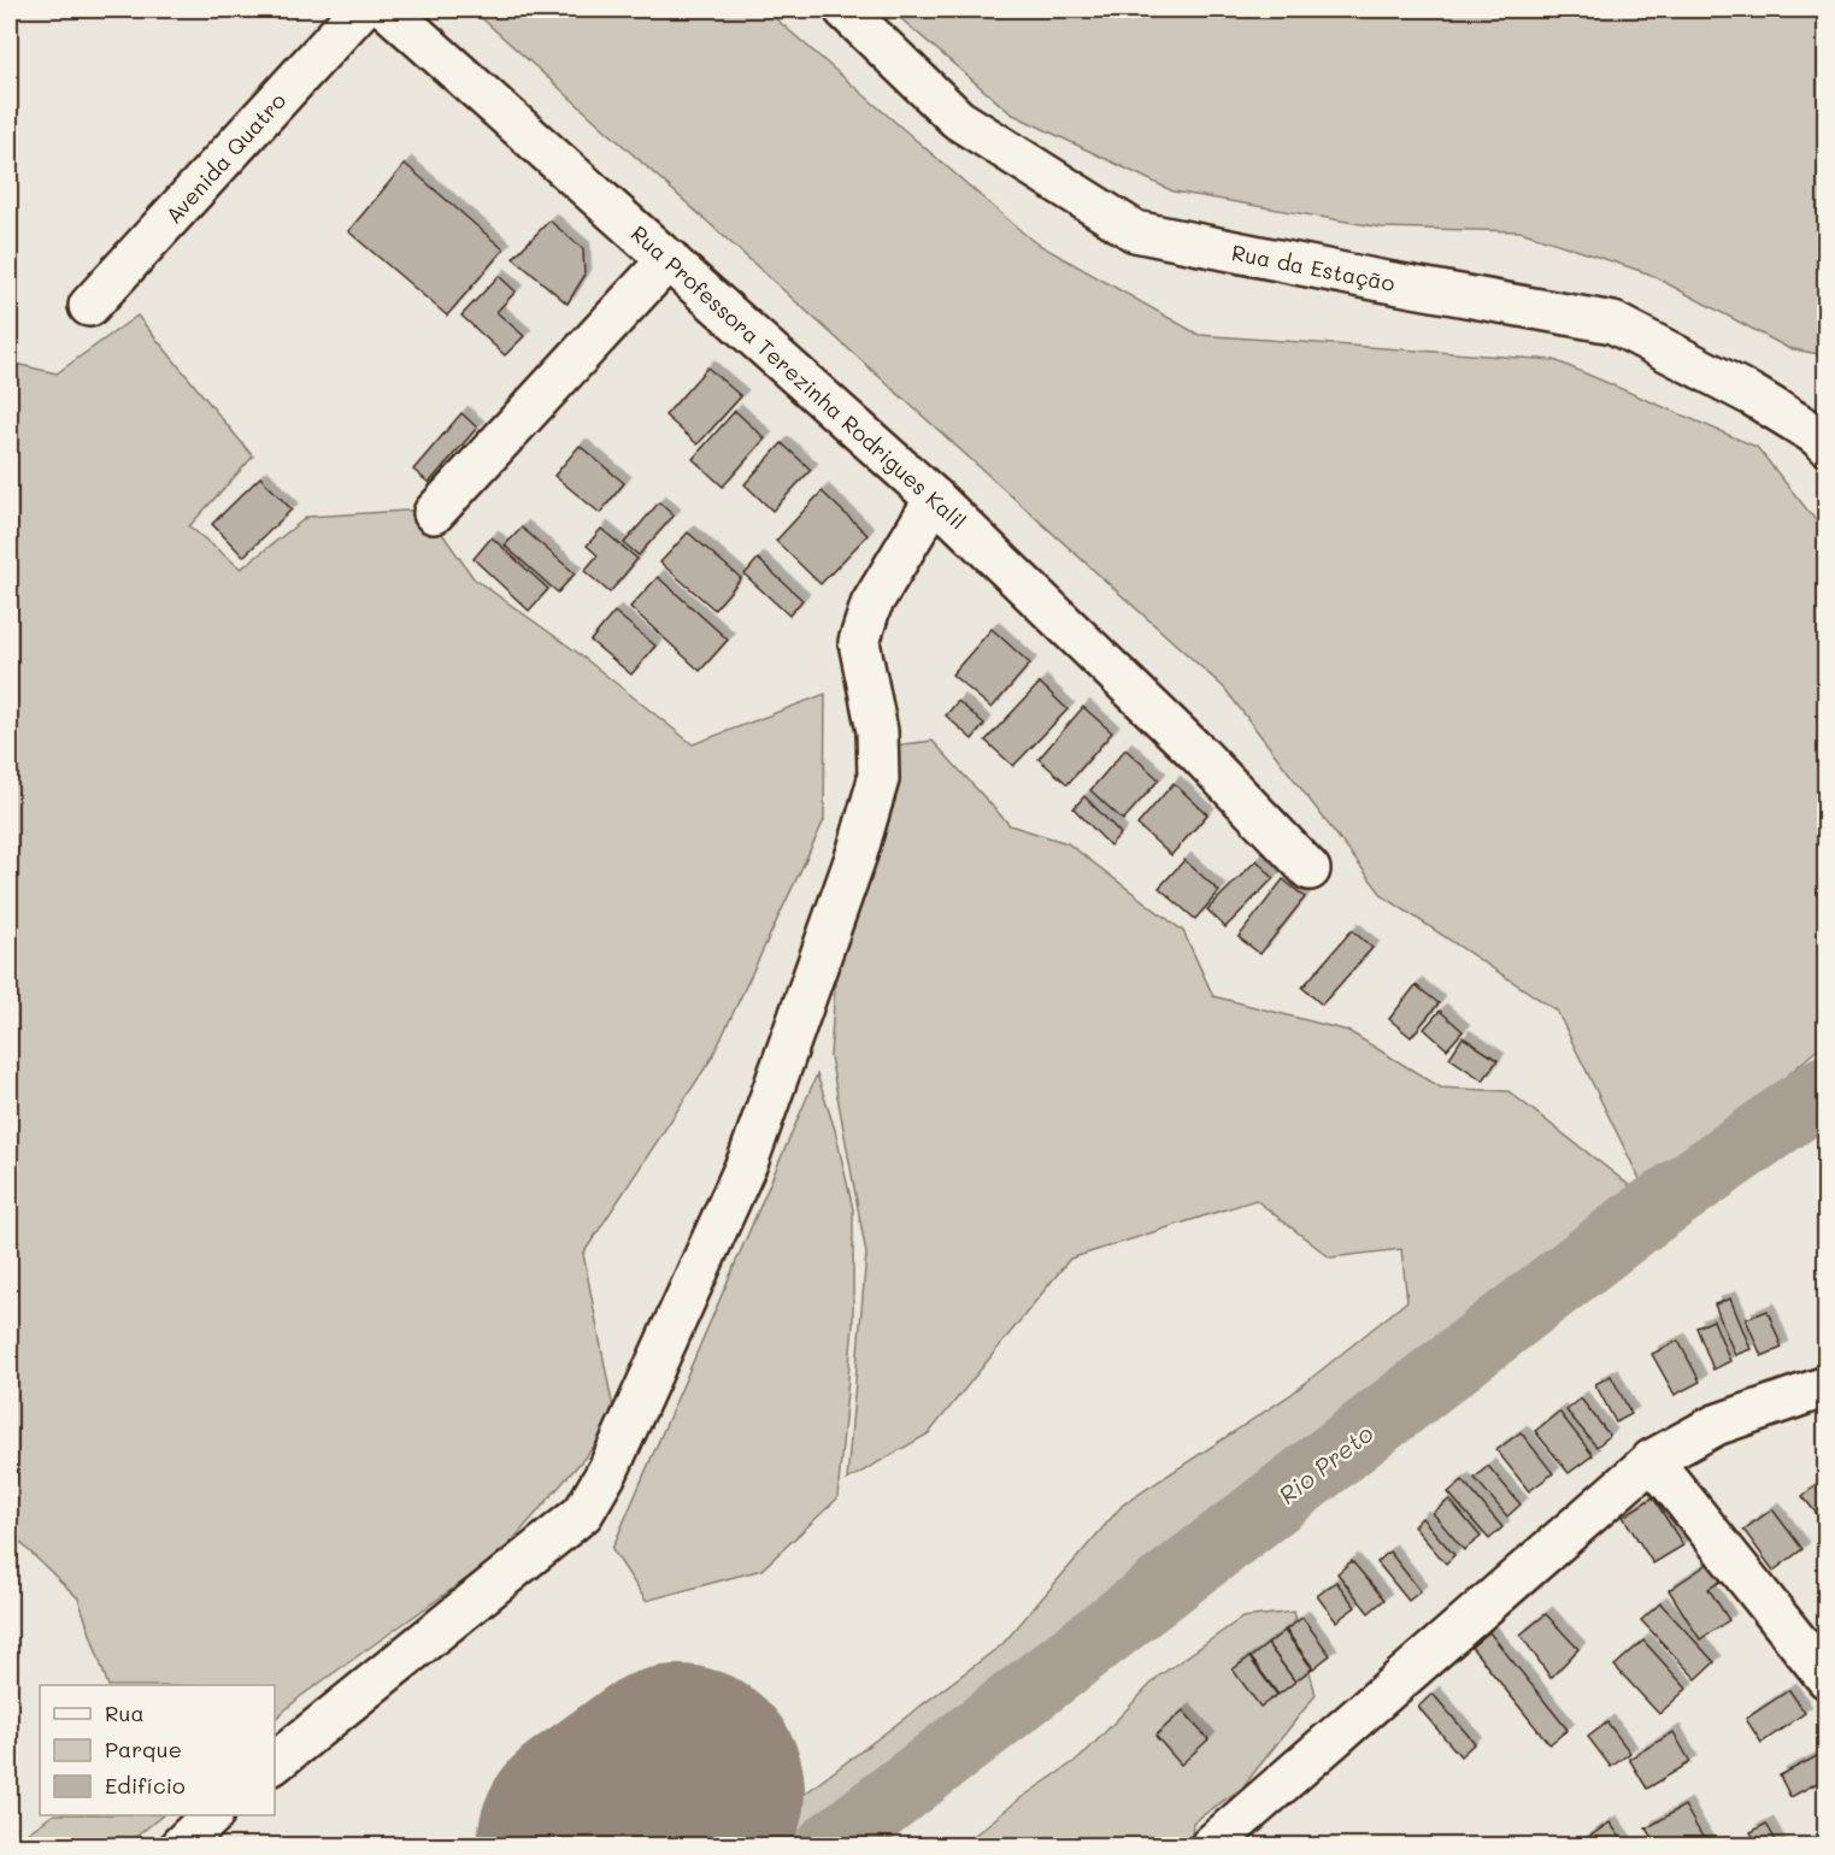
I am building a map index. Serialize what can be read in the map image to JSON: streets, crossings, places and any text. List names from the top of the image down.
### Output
{
  "streets": {
    "street": ["Avenida Quatro", "Rua da Estação", "Rua Professora Terezinha Rodrigues Kalil"]
  },
  "water": ["Rio Preto"],
  "legend": ["Rua", "Parque", "Edifício"]
}
